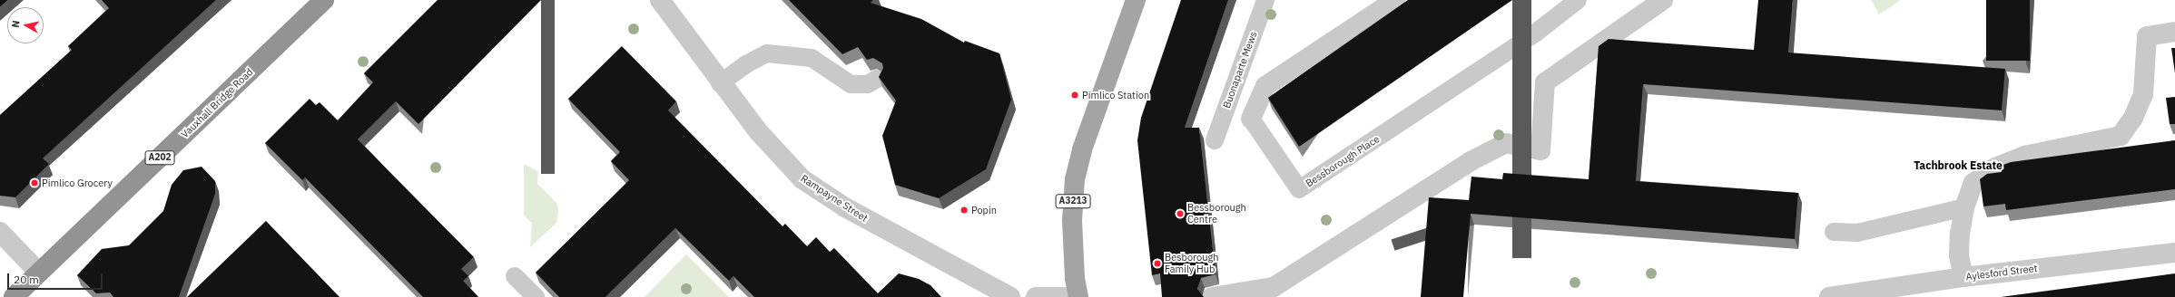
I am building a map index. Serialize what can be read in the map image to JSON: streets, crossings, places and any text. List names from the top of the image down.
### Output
{
  "streets": {
    "highway": ["Vauxhall Bridge Road", "A202"],
    "main road": ["A3213"],
    "street": ["Bessborough Place", "Rampayne Street", "Aylesford Street"],
    "lane": ["Buonaparte Mews"]
  },
  "districts": ["Tachbrook Estate"],
  "places": [
    "Pimlico Station",
    "Pimlico Grocery",
    "Popin",
    "Bessborough Centre",
    "Besborough Family Hub"
  ],
  "scale_bar": "20 m",
  "north": "left"
}
